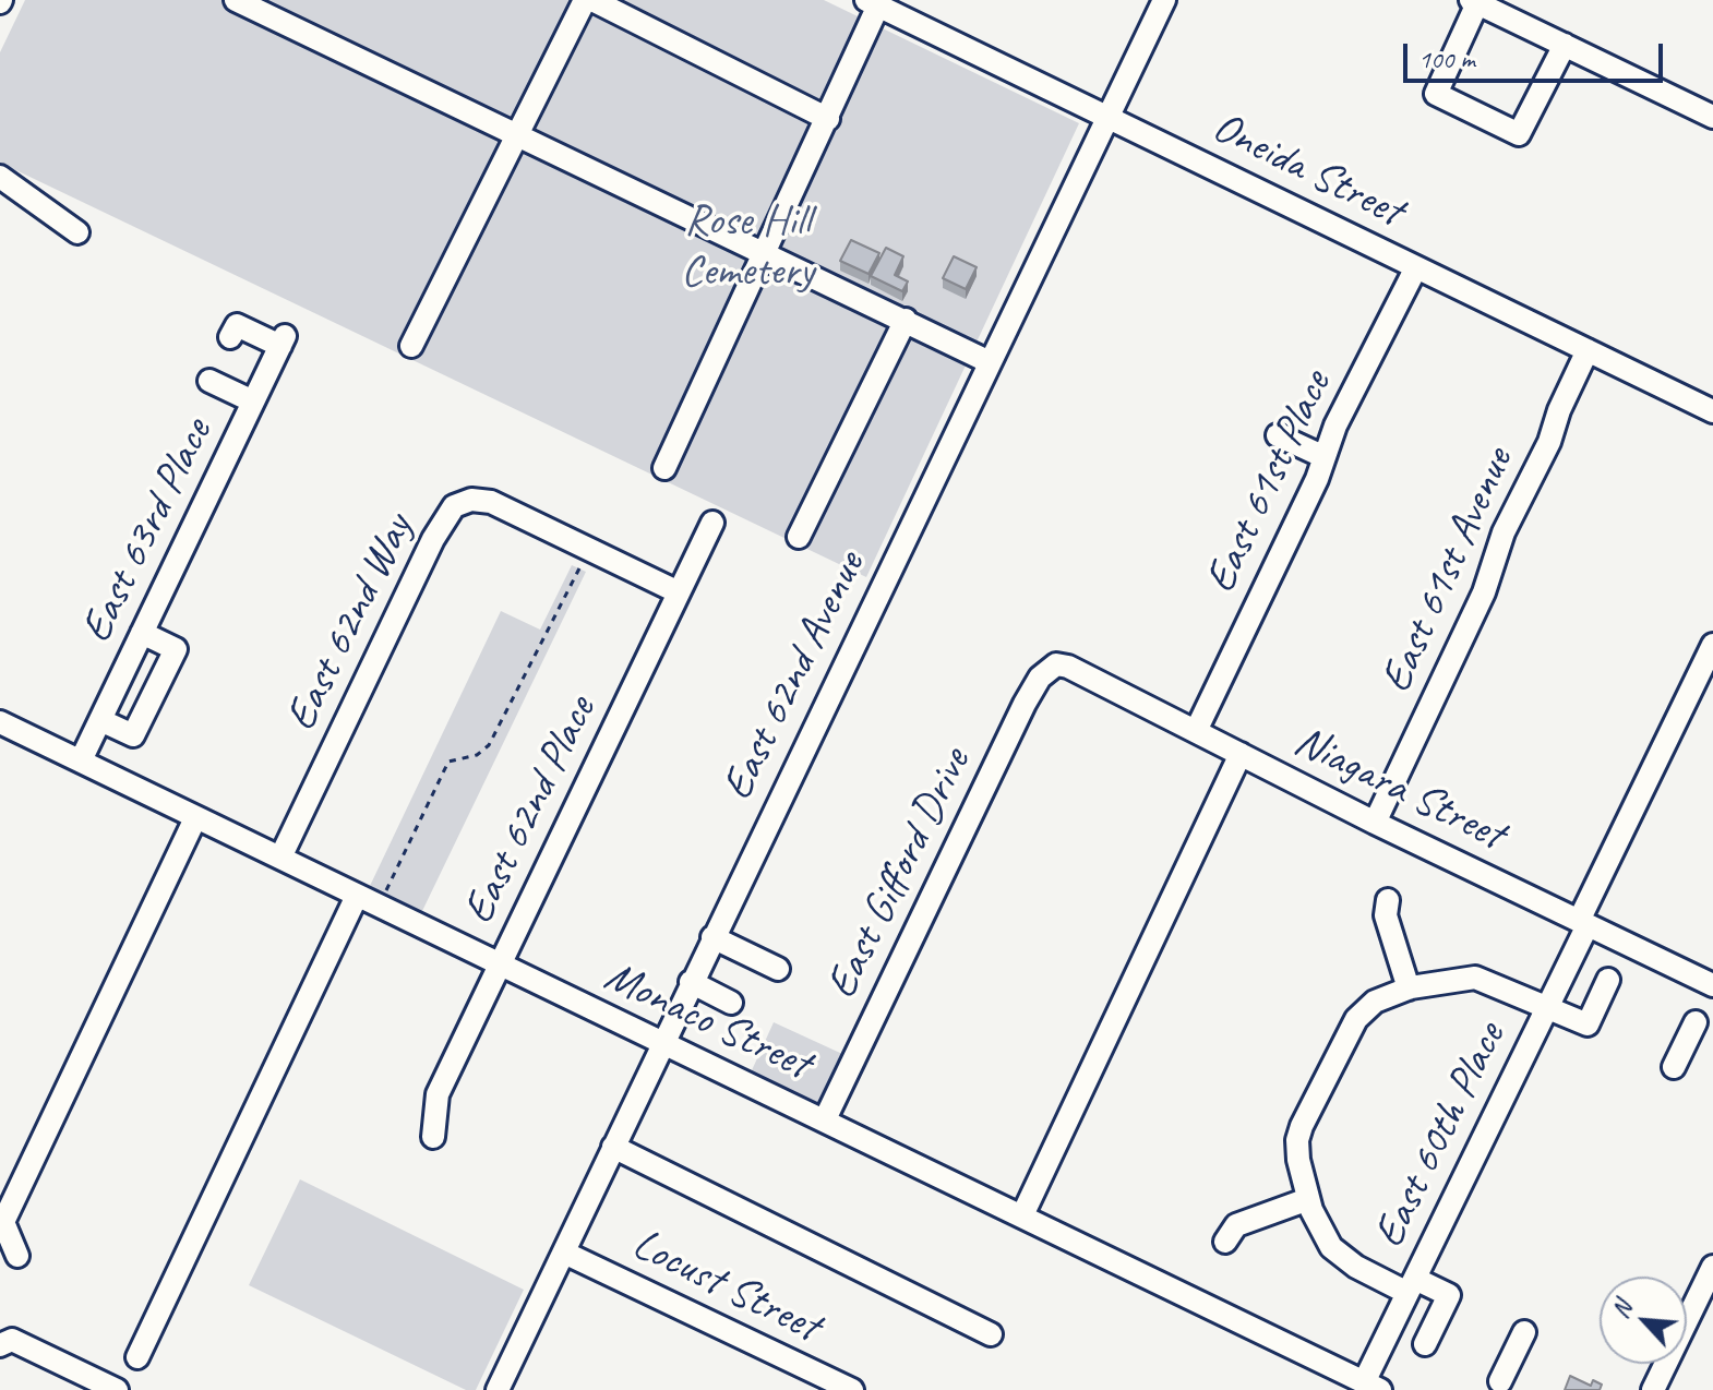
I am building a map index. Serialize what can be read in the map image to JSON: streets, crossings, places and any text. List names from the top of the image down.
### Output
{
  "streets": {
    "street": [
      "Oneida Street",
      "East 61st Place",
      "East 63rd Place",
      "East 61st Avenue",
      "East 62nd Way",
      "East 62nd Avenue",
      "Niagara Street",
      "East 62nd Place",
      "East Gifford Drive",
      "Monaco Street",
      "East 60th Place",
      "Locust Street"
    ]
  },
  "crossings": [
    ["Oneida Street", "East 61st Place"],
    ["Oneida Street", "East 61st Avenue"],
    ["Oneida Street", "East 62nd Avenue"],
    ["East 61st Place", "Niagara Street"],
    ["East 63rd Place", "Monaco Street"],
    ["East 61st Avenue", "Niagara Street"],
    ["East 62nd Way", "East 62nd Place"],
    ["East 62nd Way", "Monaco Street"],
    ["East 62nd Avenue", "Monaco Street"],
    ["East 62nd Avenue", "Locust Street"],
    ["Niagara Street", "East Gifford Drive"],
    ["Niagara Street", "East 60th Place"],
    ["East 62nd Place", "Monaco Street"],
    ["East Gifford Drive", "Monaco Street"],
    ["Monaco Street", "East 60th Place"]
  ],
  "parks": ["Rose Hill Cemetery"],
  "scale_bar": "100 m",
  "north": "top left"
}
